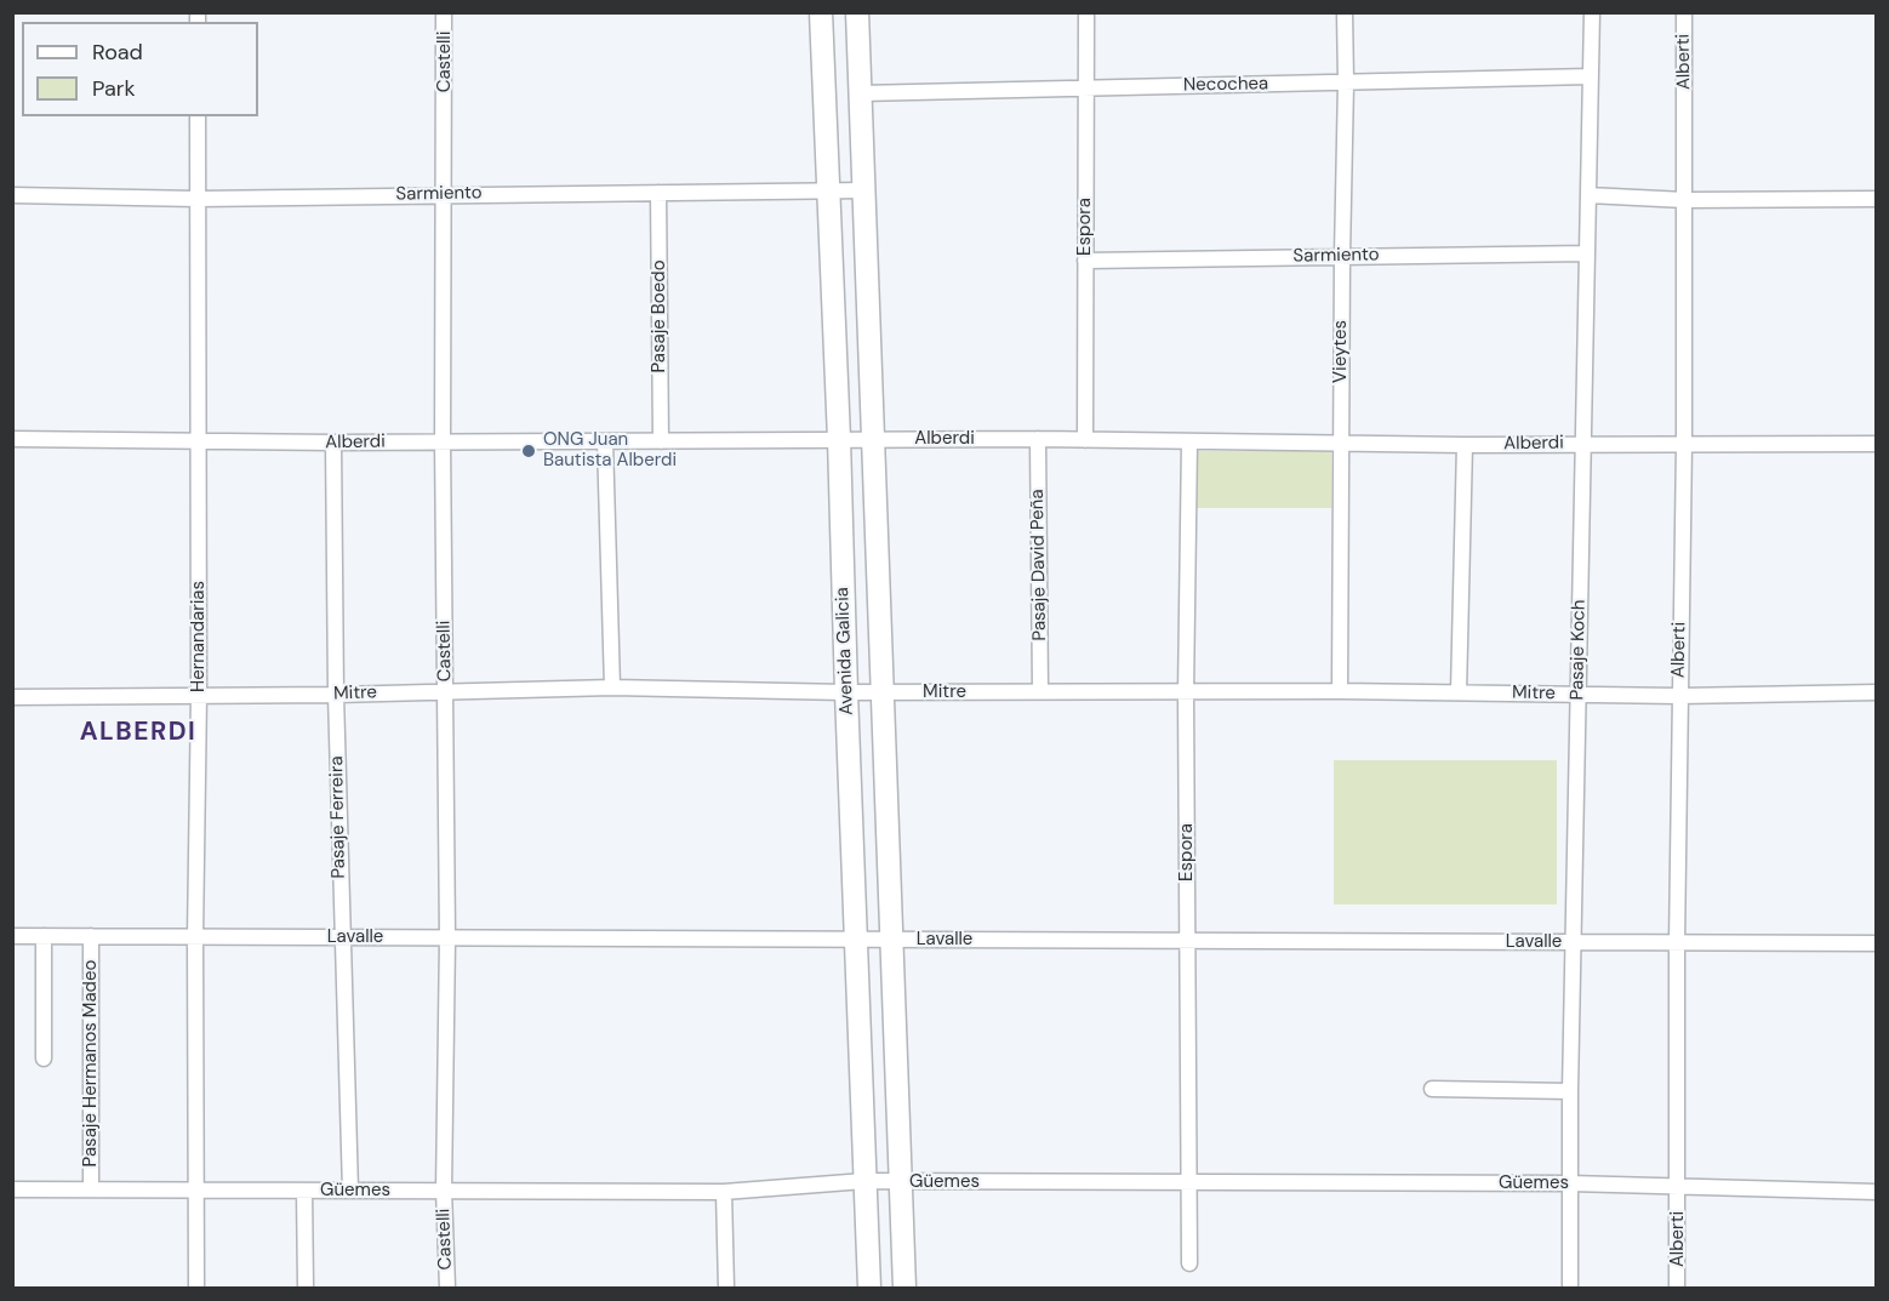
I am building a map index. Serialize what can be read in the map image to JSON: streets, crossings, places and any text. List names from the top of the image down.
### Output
{
  "streets": {
    "main road": ["Avenida Galicia"],
    "street": [
      "Castelli",
      "Alberti",
      "Necochea",
      "Sarmiento",
      "Espora",
      "Pasaje Boedo",
      "Vieytes",
      "Alberdi",
      "Pasaje David Peña",
      "Hernandarias",
      "Pasaje Koch",
      "Mitre",
      "Pasaje Ferreira",
      "Lavalle",
      "Pasaje Hermanos Madeo",
      "Güemes"
    ]
  },
  "crossings": [
    ["Castelli", "Sarmiento"],
    ["Castelli", "Alberdi"],
    ["Castelli", "Mitre"],
    ["Castelli", "Lavalle"],
    ["Castelli", "Güemes"],
    ["Alberti", "Alberdi"],
    ["Alberti", "Mitre"],
    ["Alberti", "Lavalle"],
    ["Alberti", "Güemes"],
    ["Necochea", "Espora"],
    ["Necochea", "Vieytes"],
    ["Necochea", "Pasaje Koch"],
    ["Necochea", "Avenida Galicia"],
    ["Sarmiento", "Espora"],
    ["Sarmiento", "Pasaje Boedo"],
    ["Sarmiento", "Vieytes"],
    ["Sarmiento", "Hernandarias"],
    ["Sarmiento", "Pasaje Koch"],
    ["Sarmiento", "Avenida Galicia"],
    ["Espora", "Alberdi"],
    ["Espora", "Mitre"],
    ["Espora", "Lavalle"],
    ["Espora", "Güemes"],
    ["Pasaje Boedo", "Alberdi"],
    ["Vieytes", "Alberdi"],
    ["Vieytes", "Mitre"],
    ["Alberdi", "Pasaje David Peña"],
    ["Alberdi", "Hernandarias"],
    ["Alberdi", "Pasaje Koch"],
    ["Alberdi", "Avenida Galicia"],
    ["Alberdi", "Pasaje Ferreira"],
    ["Pasaje David Peña", "Mitre"],
    ["Hernandarias", "Mitre"],
    ["Hernandarias", "Lavalle"],
    ["Hernandarias", "Güemes"],
    ["Pasaje Koch", "Mitre"],
    ["Pasaje Koch", "Lavalle"],
    ["Pasaje Koch", "Güemes"],
    ["Avenida Galicia", "Mitre"],
    ["Avenida Galicia", "Lavalle"],
    ["Avenida Galicia", "Güemes"],
    ["Mitre", "Pasaje Ferreira"],
    ["Pasaje Ferreira", "Lavalle"],
    ["Pasaje Ferreira", "Güemes"],
    ["Lavalle", "Pasaje Hermanos Madeo"],
    ["Pasaje Hermanos Madeo", "Güemes"]
  ],
  "districts": ["ALBERDI"],
  "places": ["ONG Juan Bautista Alberdi"],
  "legend": ["Road", "Park"]
}
